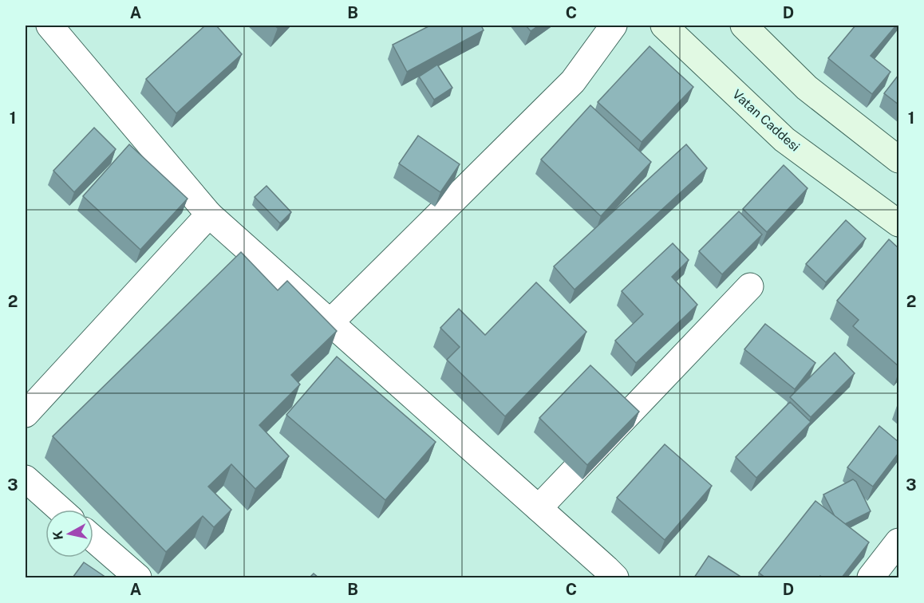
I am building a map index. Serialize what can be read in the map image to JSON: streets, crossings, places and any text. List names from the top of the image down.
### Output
{
  "streets": {
    "main road": ["Vatan Caddesi"]
  },
  "north": "left",
  "grid": {
    "columns": [
      "A",
      "B",
      "C",
      "D"
    ],
    "rows": ["1", "2", "3"]
  }
}
